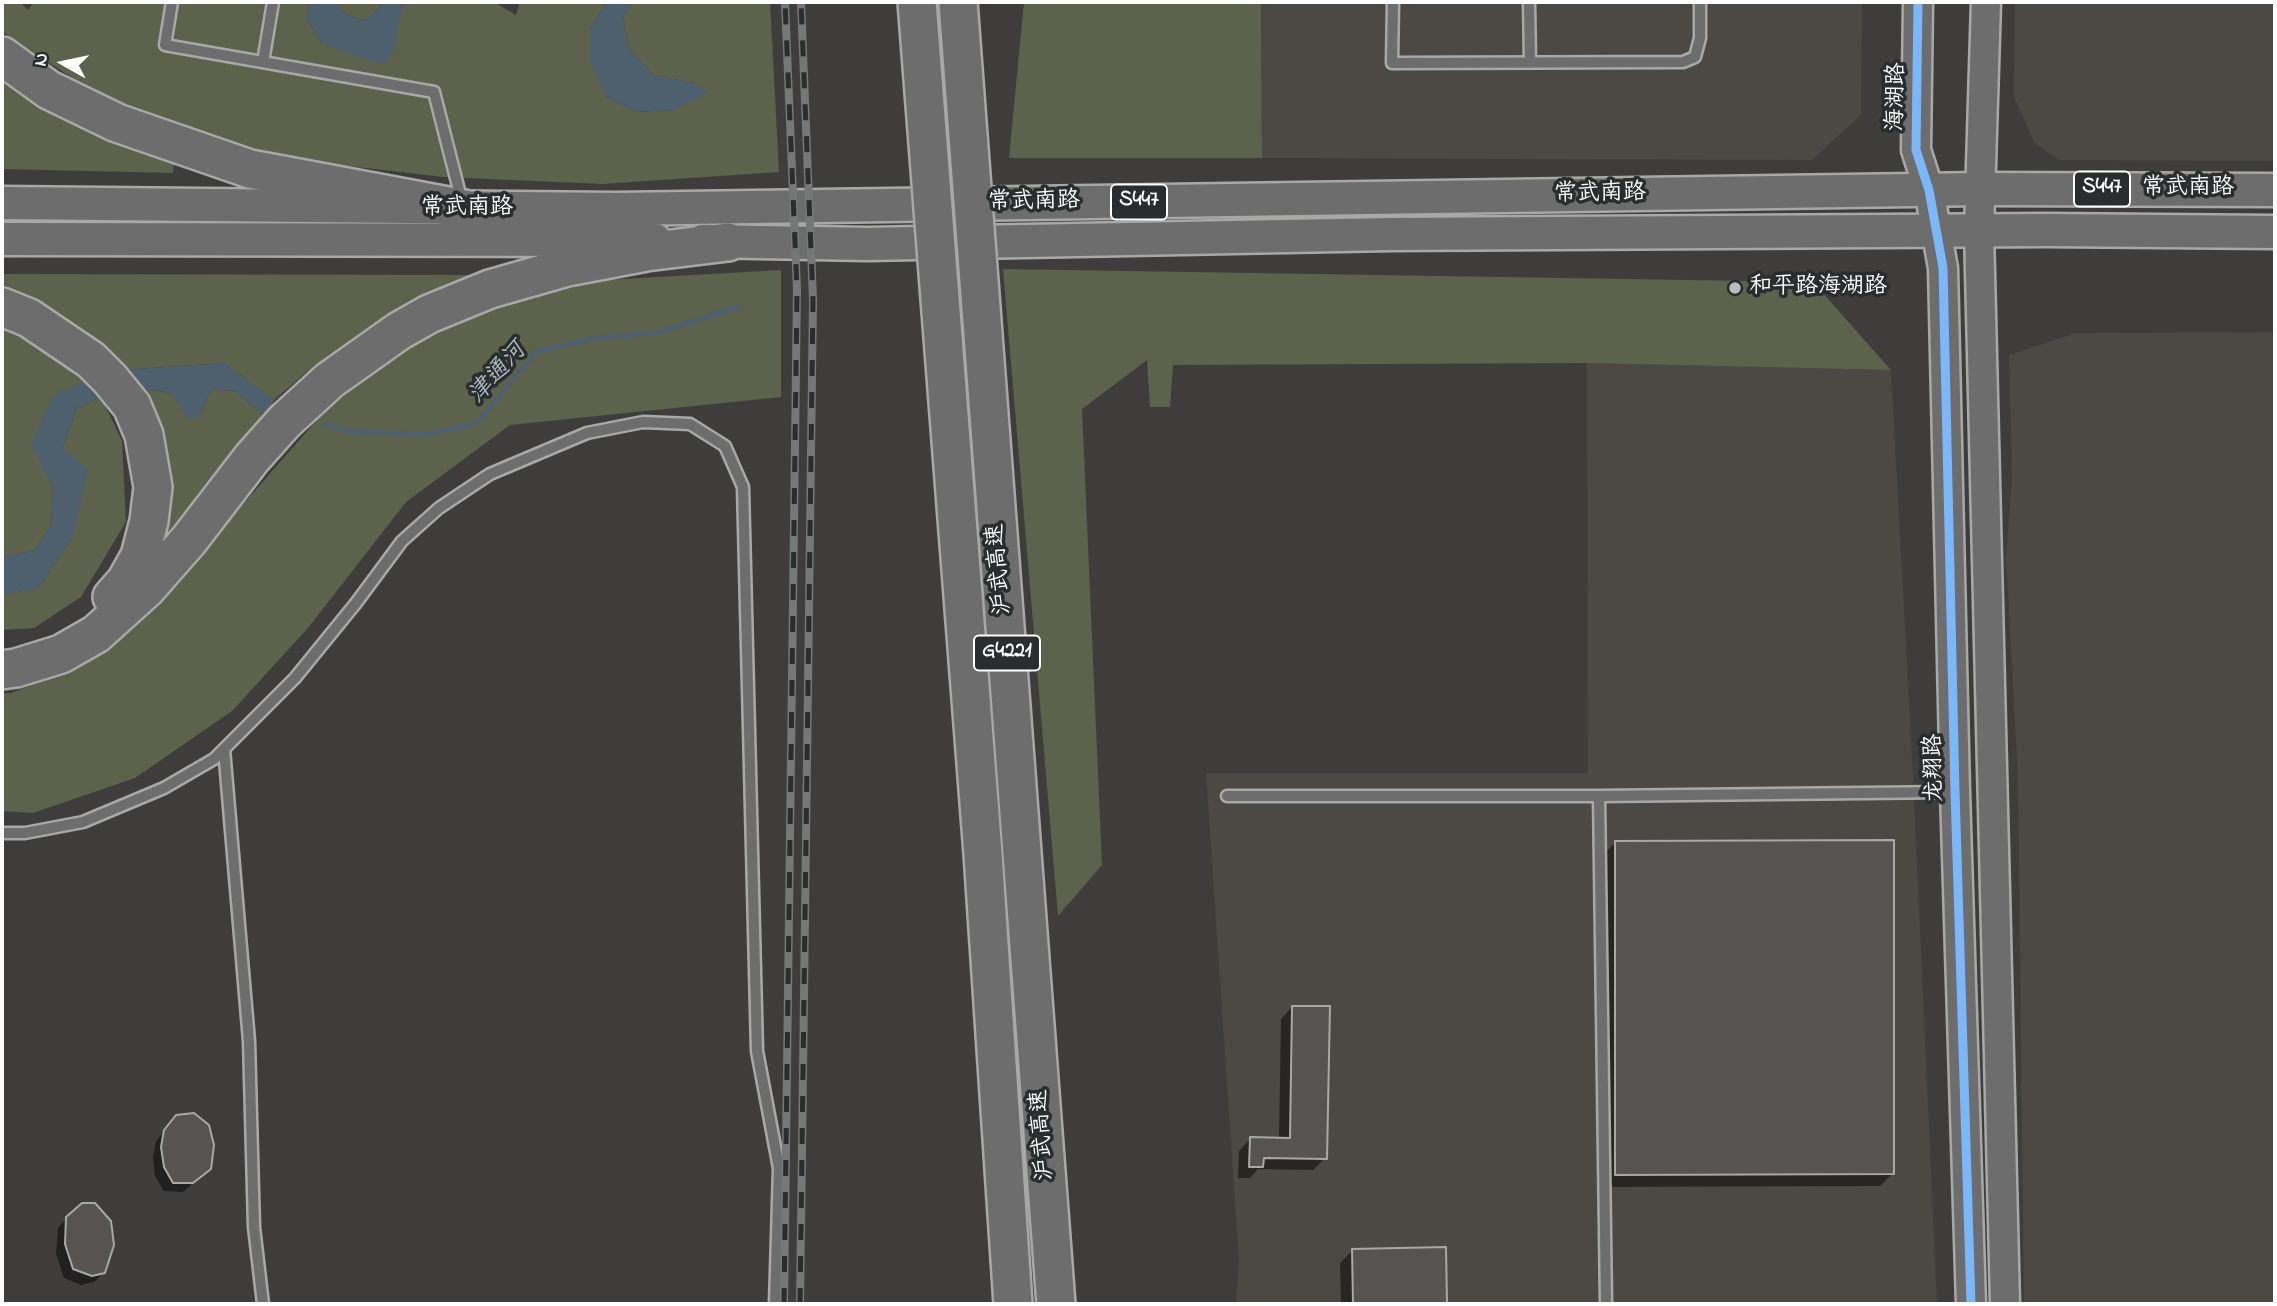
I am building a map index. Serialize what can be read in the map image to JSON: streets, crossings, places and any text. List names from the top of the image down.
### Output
{
  "streets": {
    "highway": ["沪武高速", "G4221"],
    "main road": ["S447", "常武南路"],
    "street": ["海湖路", "龙翔路"]
  },
  "crossings": [
    ["海湖路", "常武南路"],
    ["海湖路", "龙翔路"],
    ["常武南路", "龙翔路"]
  ],
  "water": ["津通河"],
  "places": ["和平路海湖路"],
  "north": "left"
}
